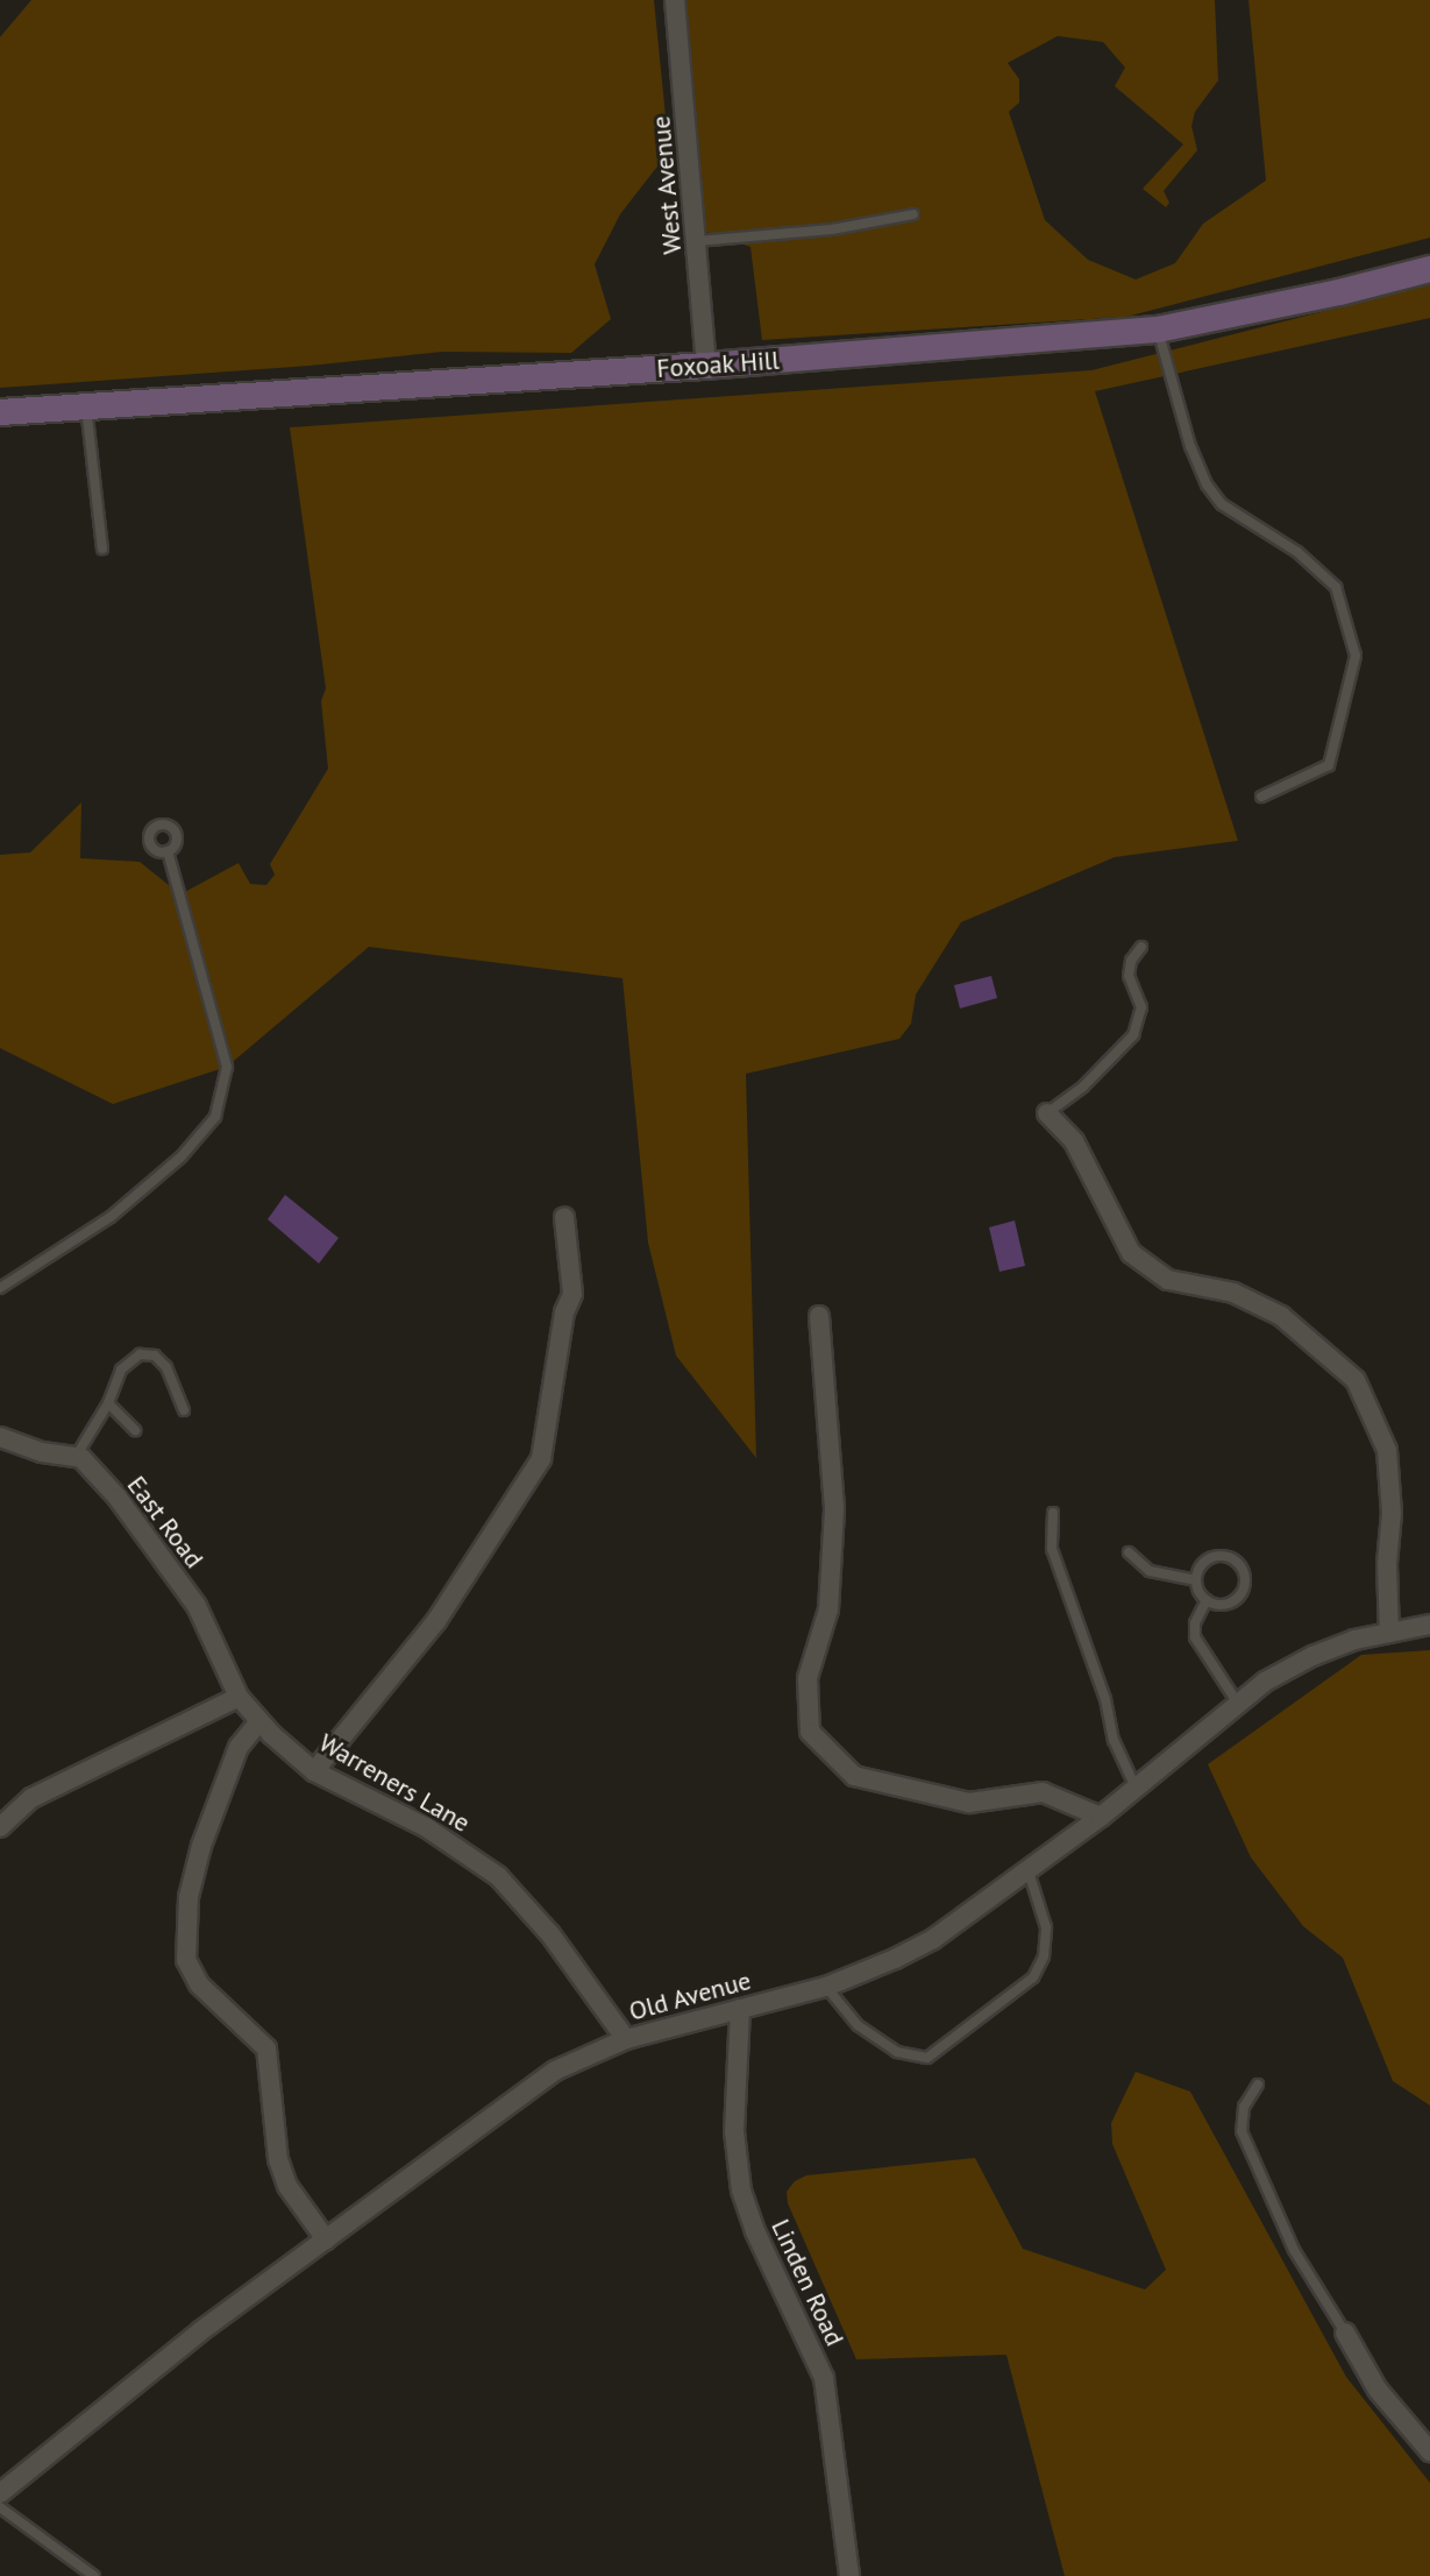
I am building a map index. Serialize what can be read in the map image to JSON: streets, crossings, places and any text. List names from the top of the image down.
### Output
{
  "streets": {
    "main road": ["Foxoak Hill"],
    "street": [
      "West Avenue",
      "East Road",
      "Warreners Lane",
      "Old Avenue",
      "Linden Road"
    ]
  },
  "crossings": [
    ["West Avenue", "Foxoak Hill"],
    ["East Road", "Warreners Lane"],
    ["Warreners Lane", "Old Avenue"],
    ["Old Avenue", "Linden Road"]
  ]
}
